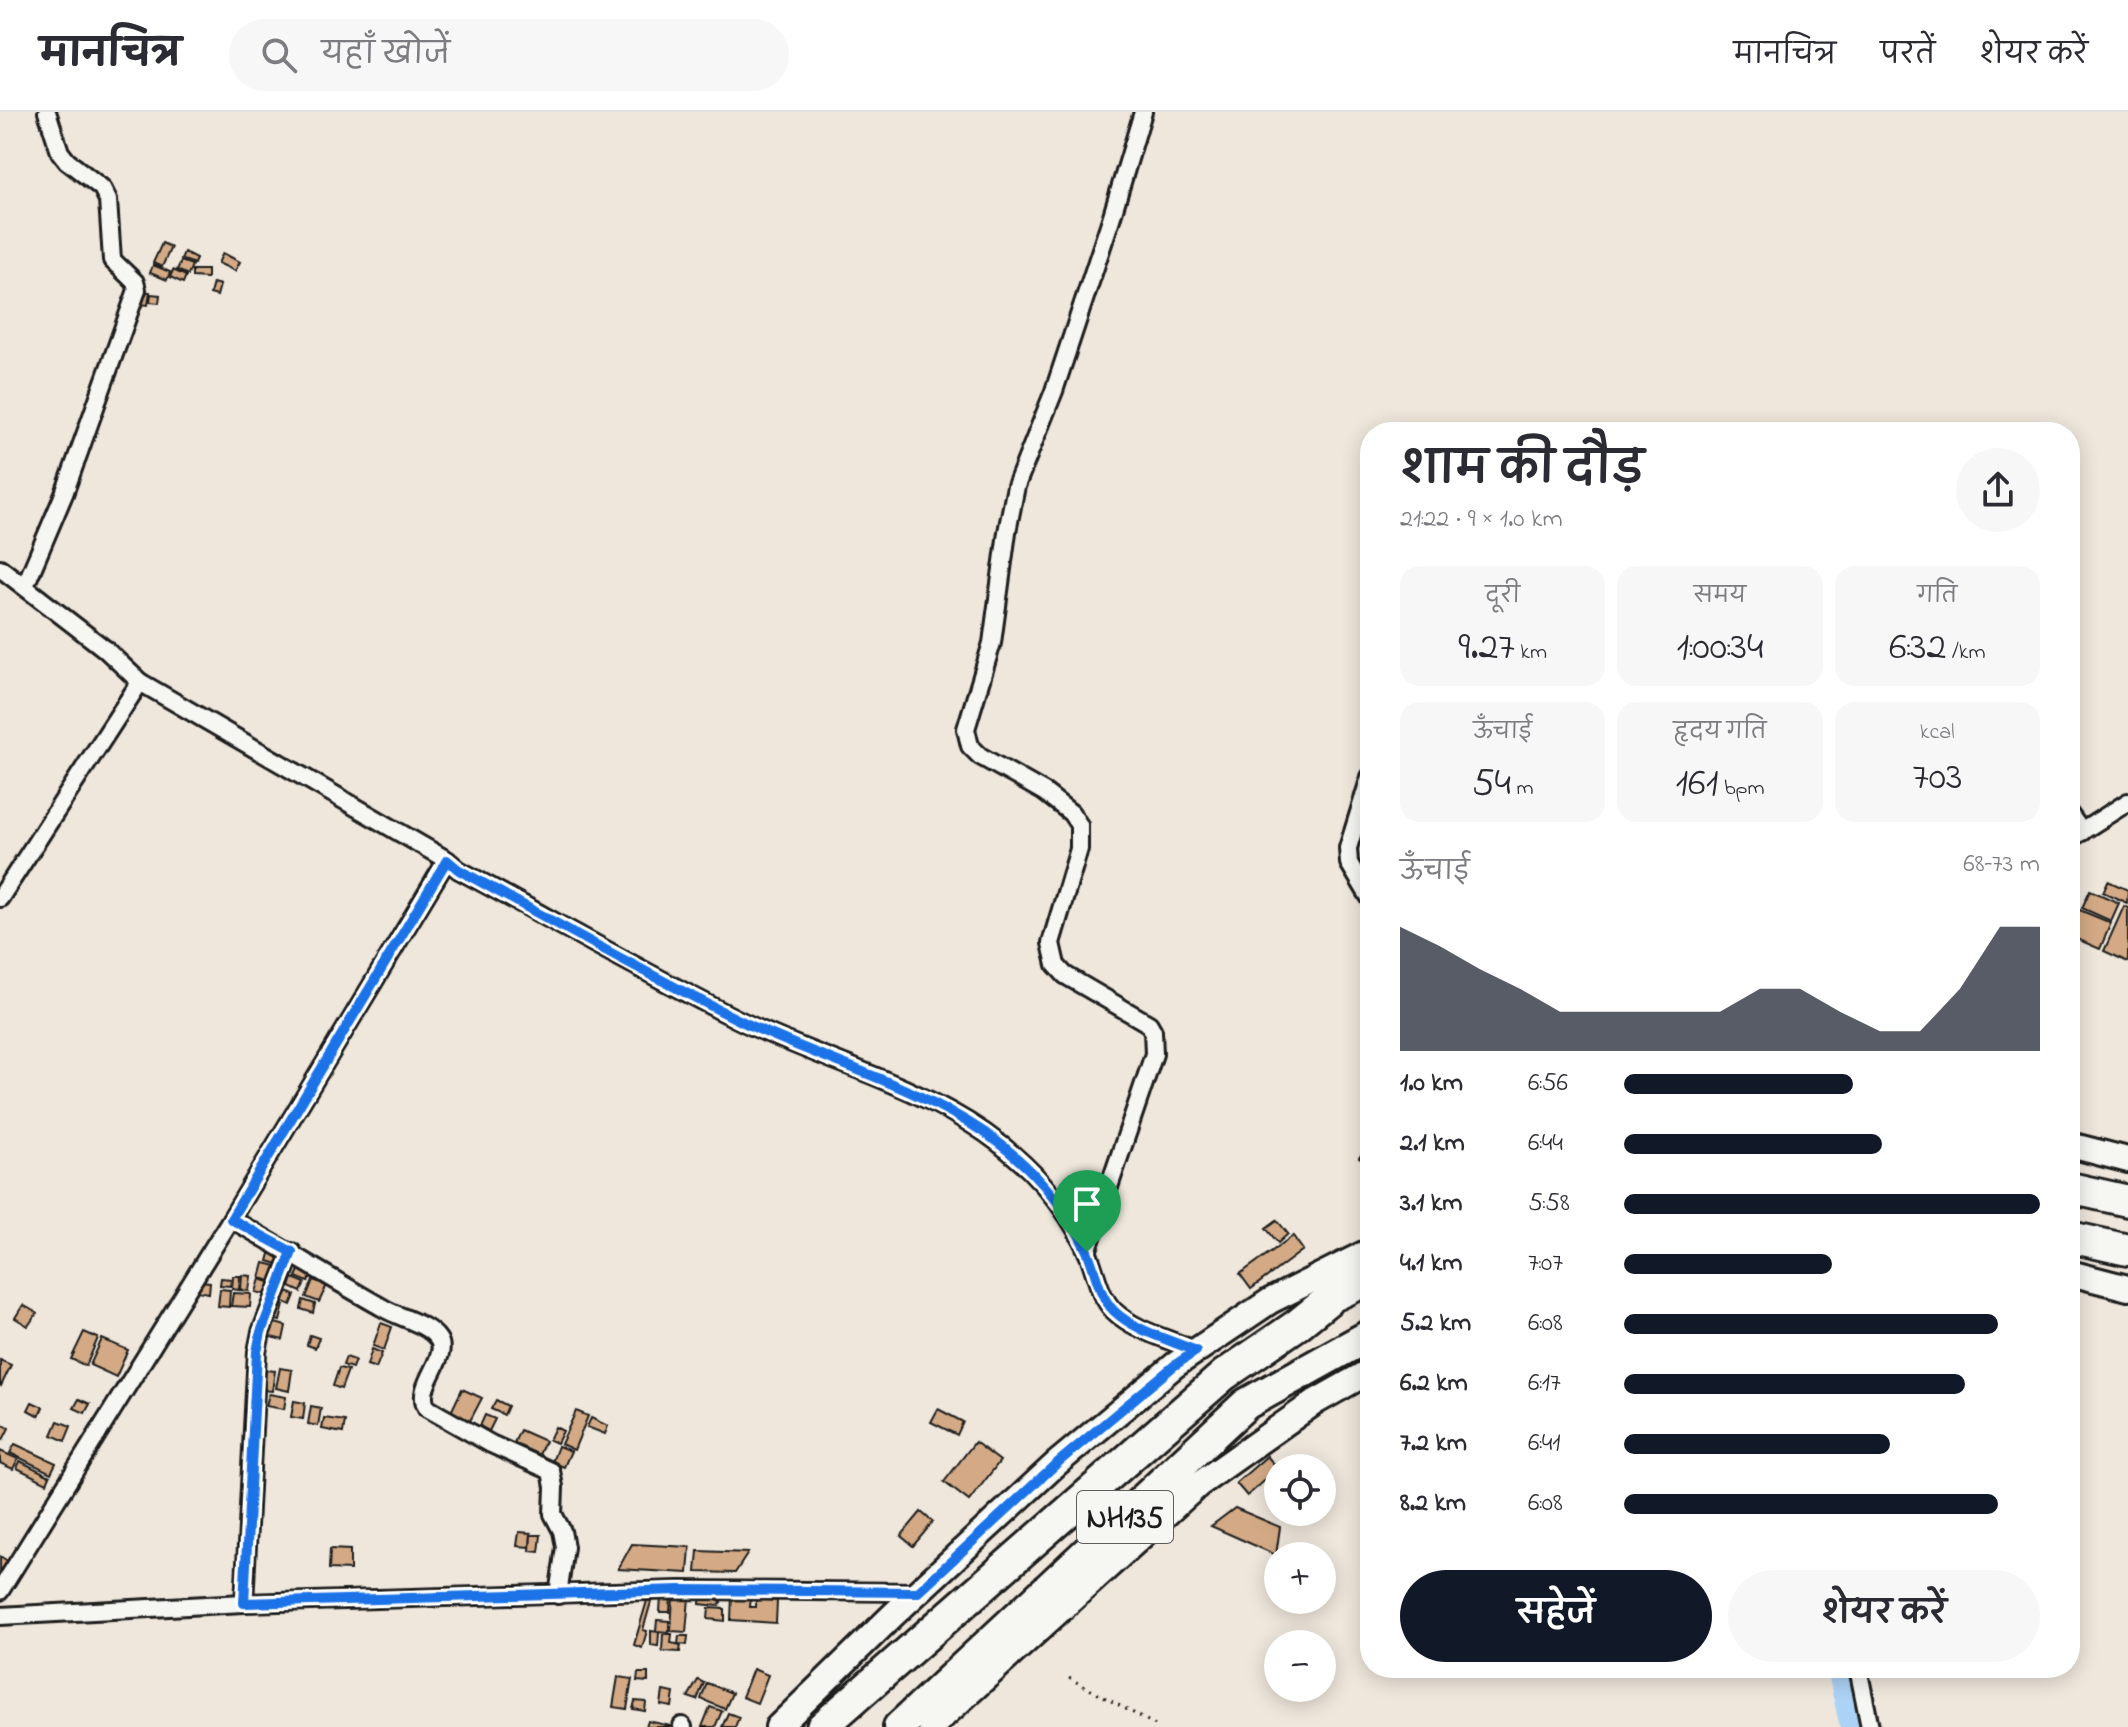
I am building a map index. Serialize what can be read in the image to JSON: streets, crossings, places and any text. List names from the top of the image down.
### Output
{
  "streets": {
    "highway": ["NH135"]
  },
  "page": {
    "header": "मानचित्र",
    "search": "यहाँ खोजें",
    "nav": ["मानचित्र", "परतें", "शेयर करें"],
    "heading": ["शाम की दौड़", "21:22 · 9 × 1.0 km"],
    "stats": [
      ["दूरी", "9.27 km"],
      ["समय", "1:00:34"],
      ["गति", "6:32 /km"],
      ["ऊँचाई", "54 m"],
      ["हृदय गति", "161 bpm"],
      ["kcal", "703"]
    ],
    "chart": ["ऊँचाई", "68–73 m"],
    "list": [
      {
        "name": "1.0 km",
        "note": "6:56"
      },
      {
        "name": "2.1 km",
        "note": "6:44"
      },
      {
        "name": "3.1 km",
        "note": "5:58"
      },
      {
        "name": "4.1 km",
        "note": "7:07"
      },
      {
        "name": "5.2 km",
        "note": "6:08"
      },
      {
        "name": "6.2 km",
        "note": "6:17"
      },
      {
        "name": "7.2 km",
        "note": "6:41"
      },
      {
        "name": "8.2 km",
        "note": "6:08"
      }
    ],
    "map_buttons": ["+", "−"],
    "buttons": ["सहेजें", "शेयर करें"]
  }
}
